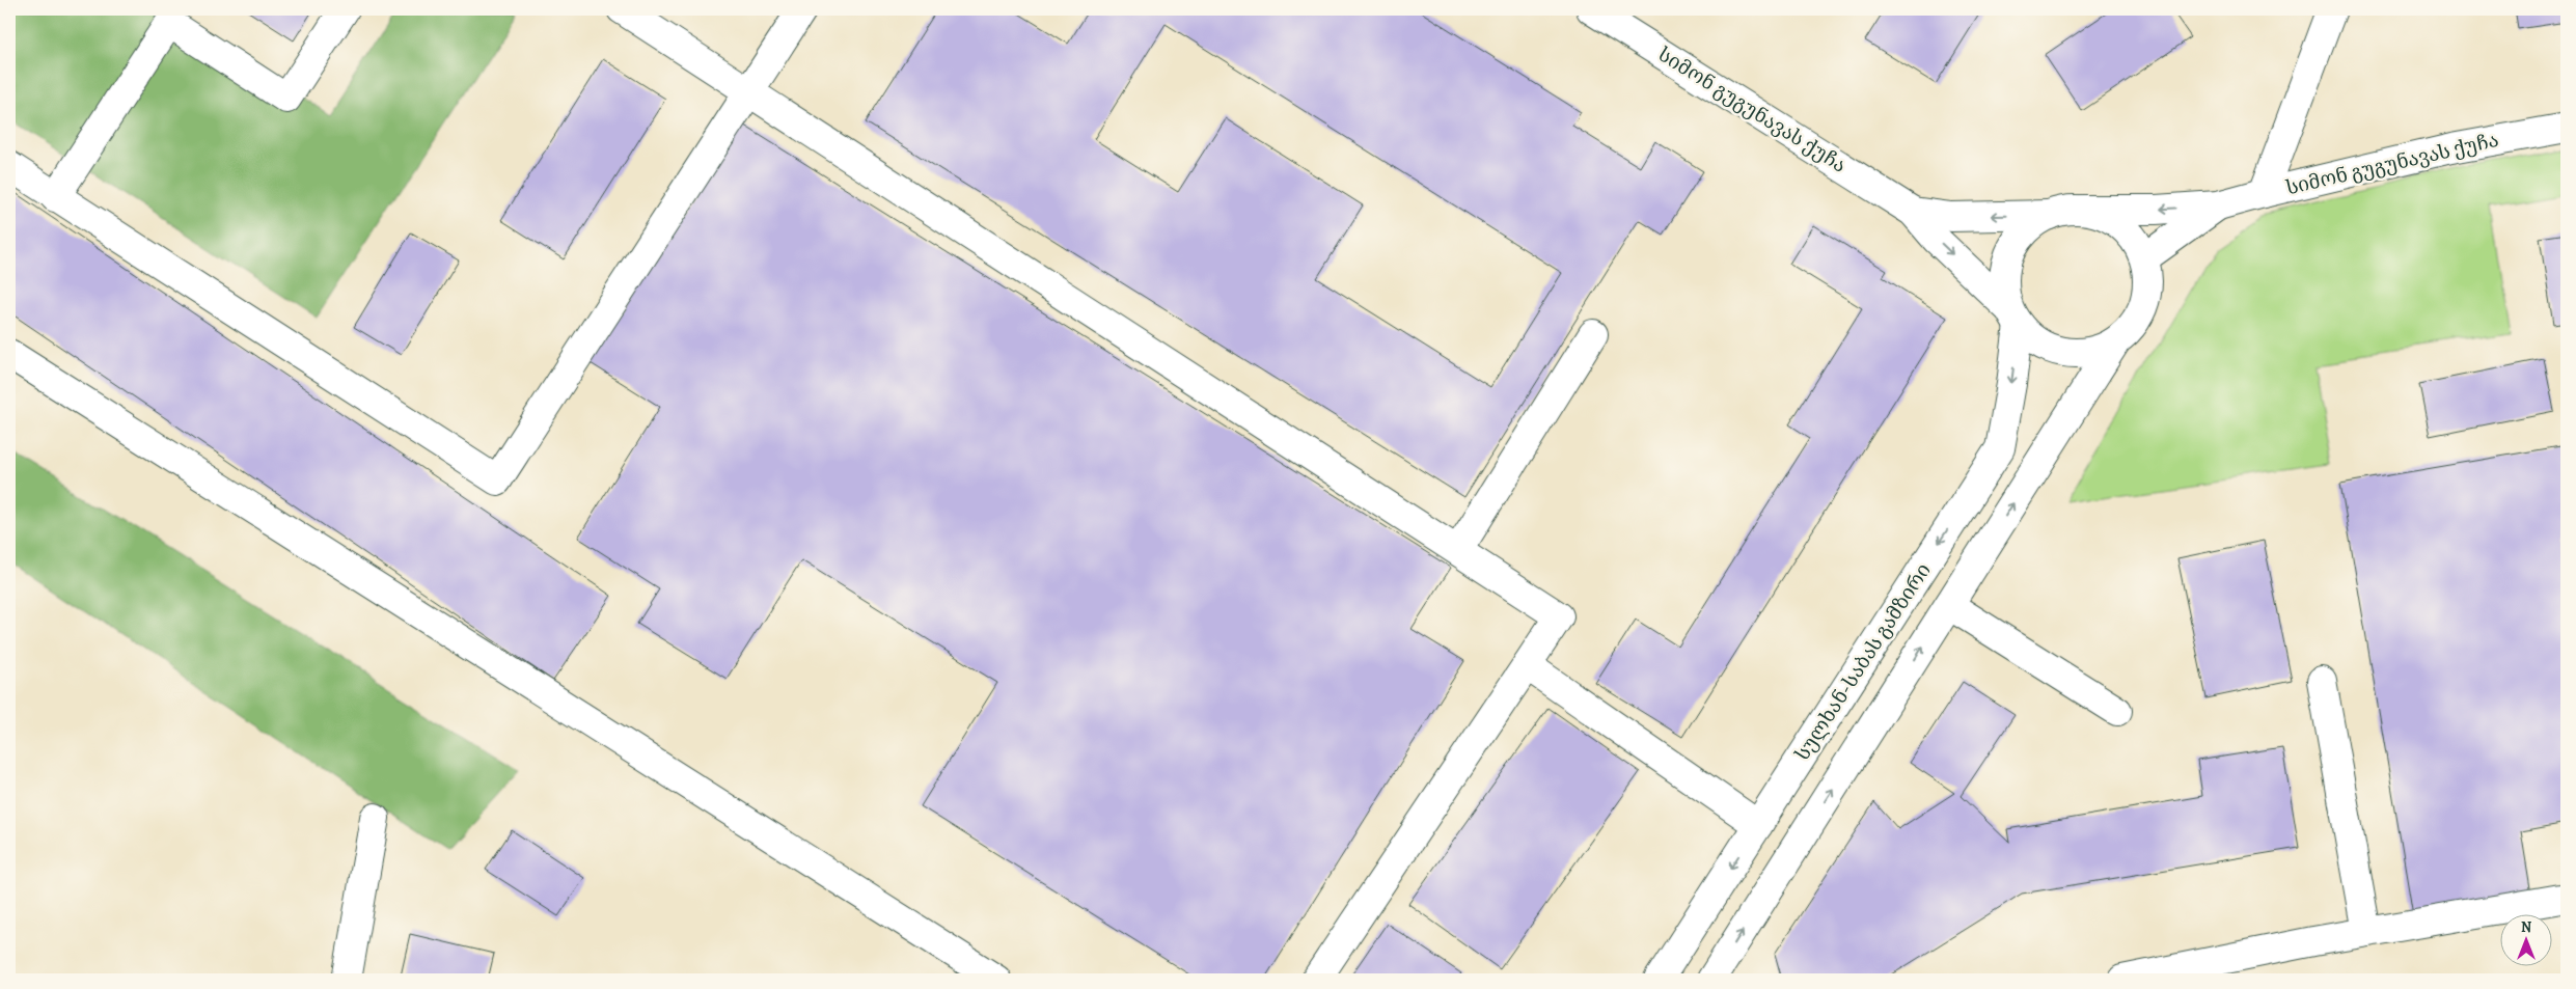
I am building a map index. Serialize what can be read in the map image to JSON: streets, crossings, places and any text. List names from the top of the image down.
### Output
{
  "streets": {
    "main road": ["სიმონ გუგუნავას ქუჩა", "სულხან-საბას გამზირი"]
  },
  "crossings": [
    ["სიმონ გუგუნავას ქუჩა", "სულხან-საბას გამზირი"]
  ],
  "north": "top"
}
